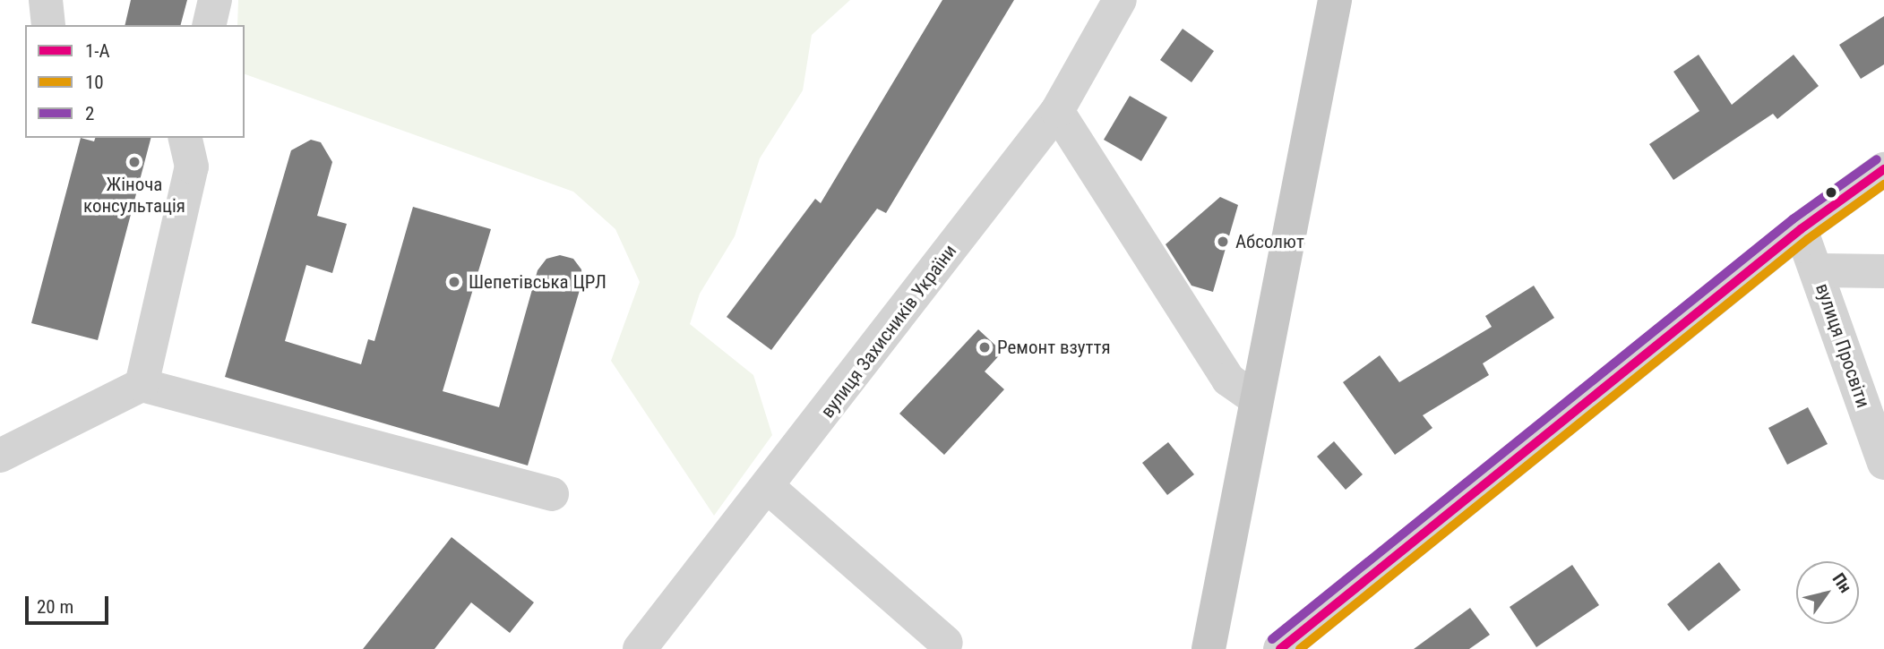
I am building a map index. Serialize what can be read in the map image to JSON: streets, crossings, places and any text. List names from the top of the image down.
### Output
{
  "streets": {
    "street": ["вулиця Захисників України", "вулиця Просвіти"]
  },
  "places": [
    "Жіноча консультація",
    "Абсолют",
    "Шепетівська ЦРЛ",
    "Ремонт взуття"
  ],
  "lines": ["transit line 2", "transit line 1-А", "transit line 10"],
  "legend": ["1-А", "10", "2"],
  "scale_bar": "20 m",
  "north": "top right"
}
